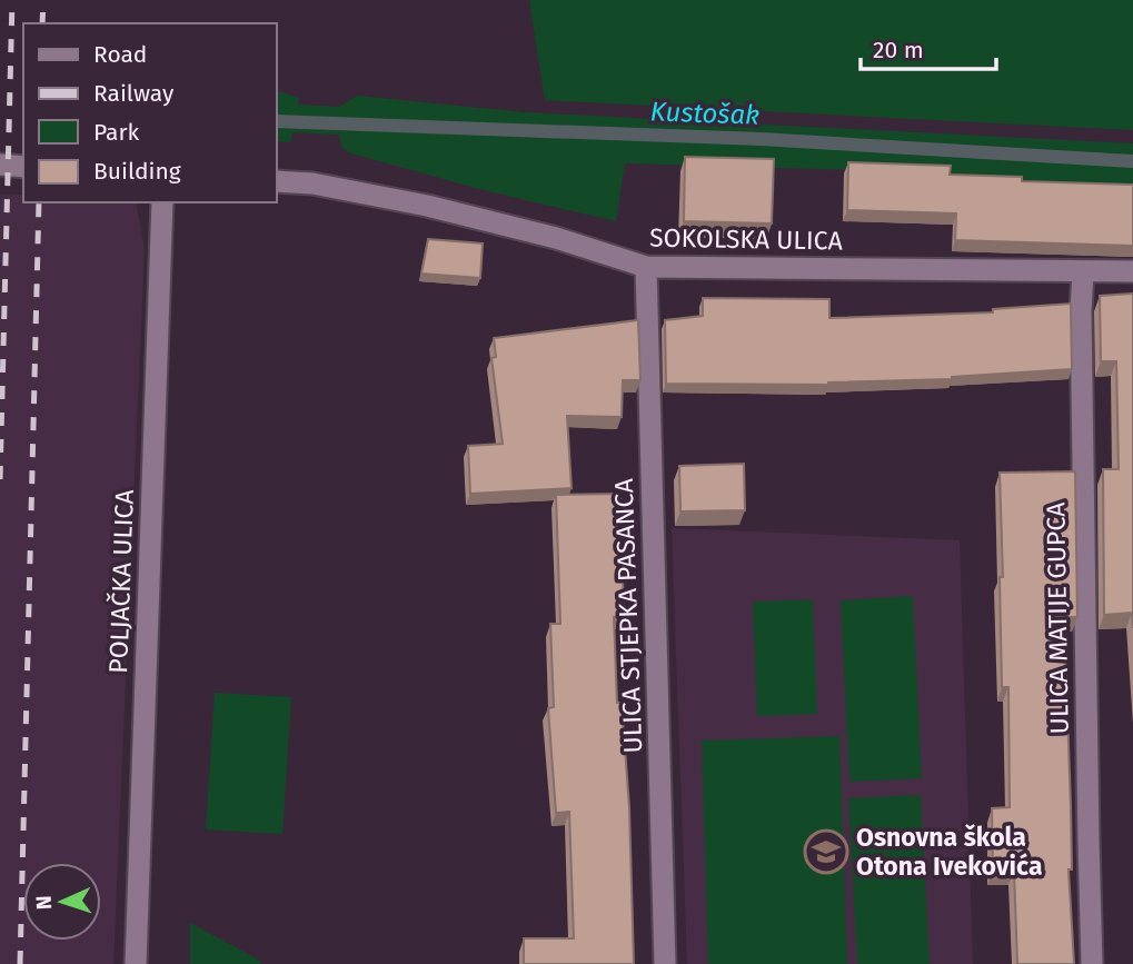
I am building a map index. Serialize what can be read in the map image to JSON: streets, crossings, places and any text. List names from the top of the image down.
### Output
{
  "streets": {
    "street": [
      "SOKOLSKA ULICA",
      "POLJAČKA ULICA",
      "ULICA STJEPKA PASANCA",
      "ULICA MATIJE GUPCA"
    ]
  },
  "crossings": [
    ["SOKOLSKA ULICA", "ULICA STJEPKA PASANCA"],
    ["SOKOLSKA ULICA", "ULICA MATIJE GUPCA"]
  ],
  "water": ["Kustošak"],
  "places": {
    "school or university": ["Osnovna škola Otona Ivekovića"]
  },
  "legend": [
    "Road",
    "Railway",
    "Park",
    "Building"
  ],
  "scale_bar": "20 m",
  "north": "left"
}
